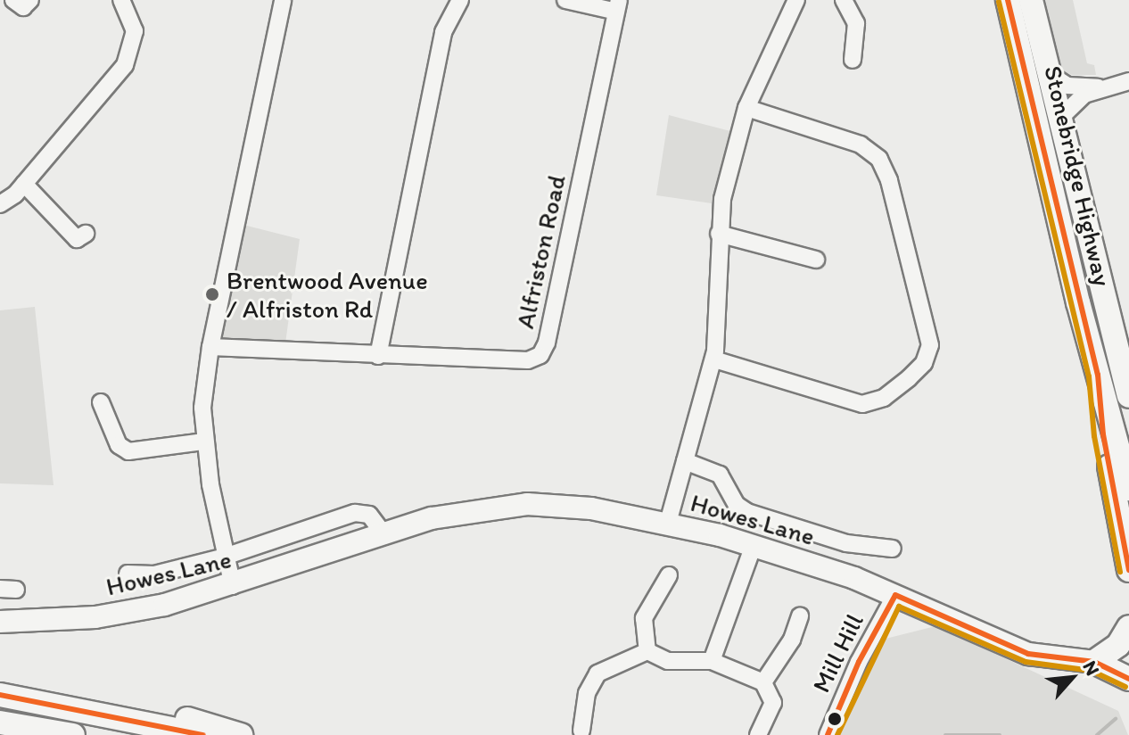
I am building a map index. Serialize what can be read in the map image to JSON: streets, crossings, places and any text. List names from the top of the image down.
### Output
{
  "streets": {
    "highway": ["Stonebridge Highway"],
    "main road": ["Howes Lane"],
    "street": ["Alfriston Road", "Mill Hill"]
  },
  "crossings": [
    ["Howes Lane", "Mill Hill"]
  ],
  "places": ["Brentwood Avenue / Alfriston Rd"],
  "north": "top right"
}
